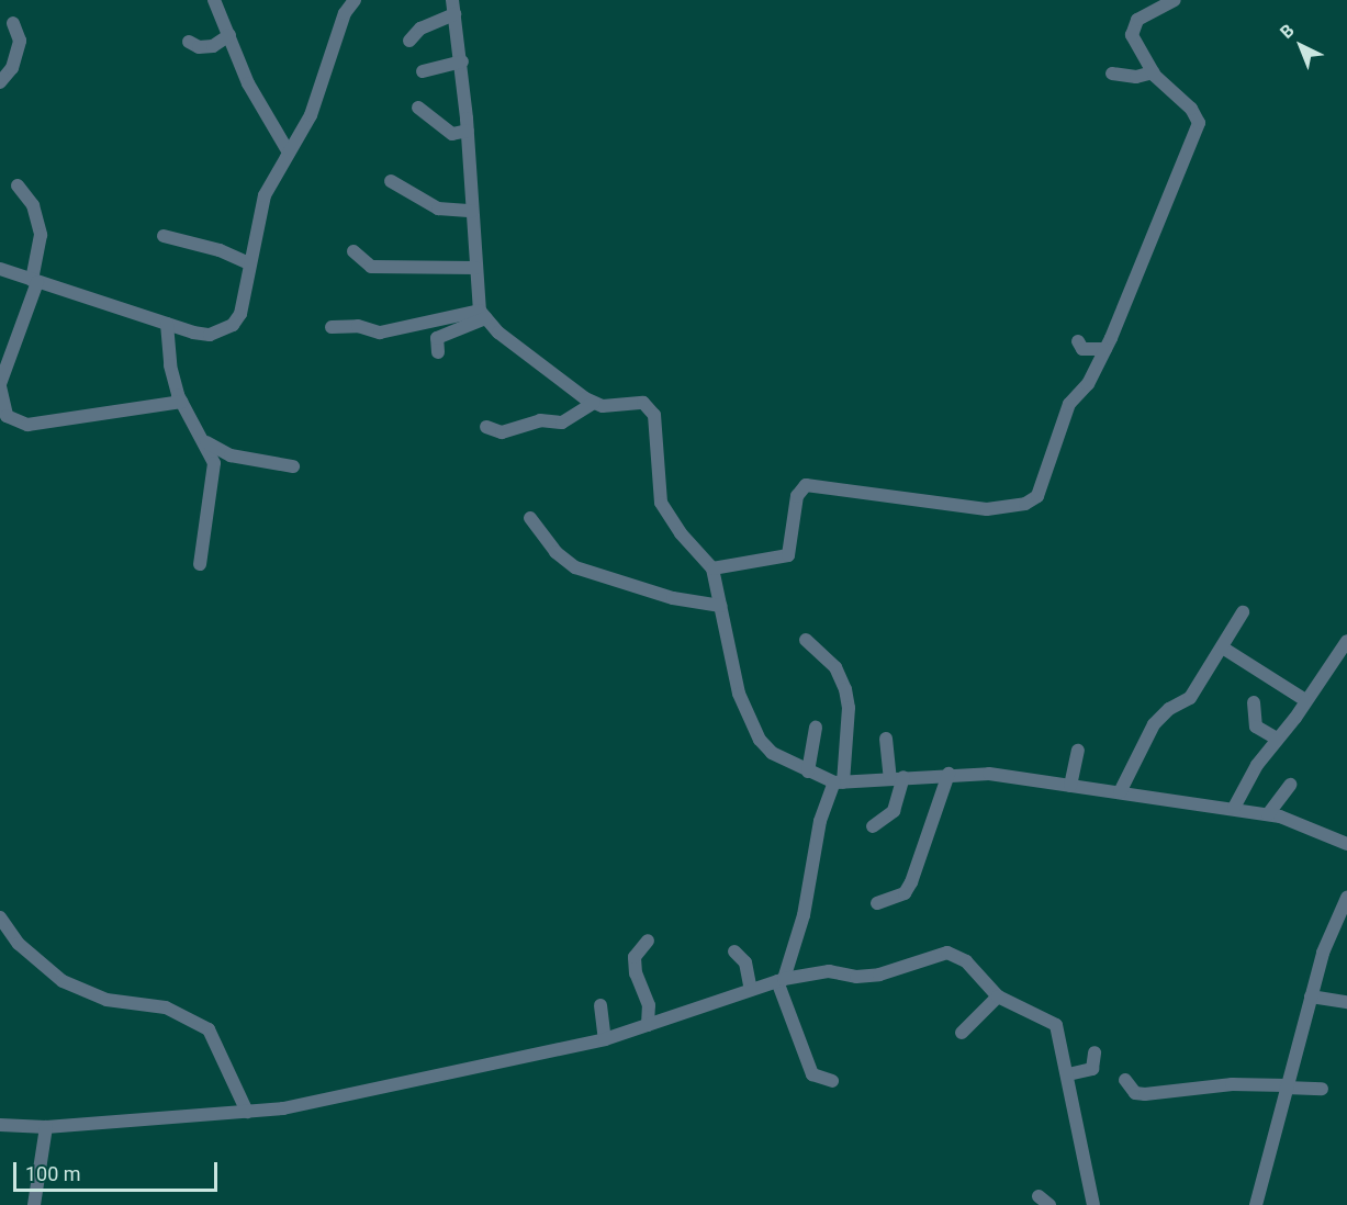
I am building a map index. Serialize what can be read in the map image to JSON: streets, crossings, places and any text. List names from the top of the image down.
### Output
{
  "scale_bar": "100 m",
  "north": "top left"
}
